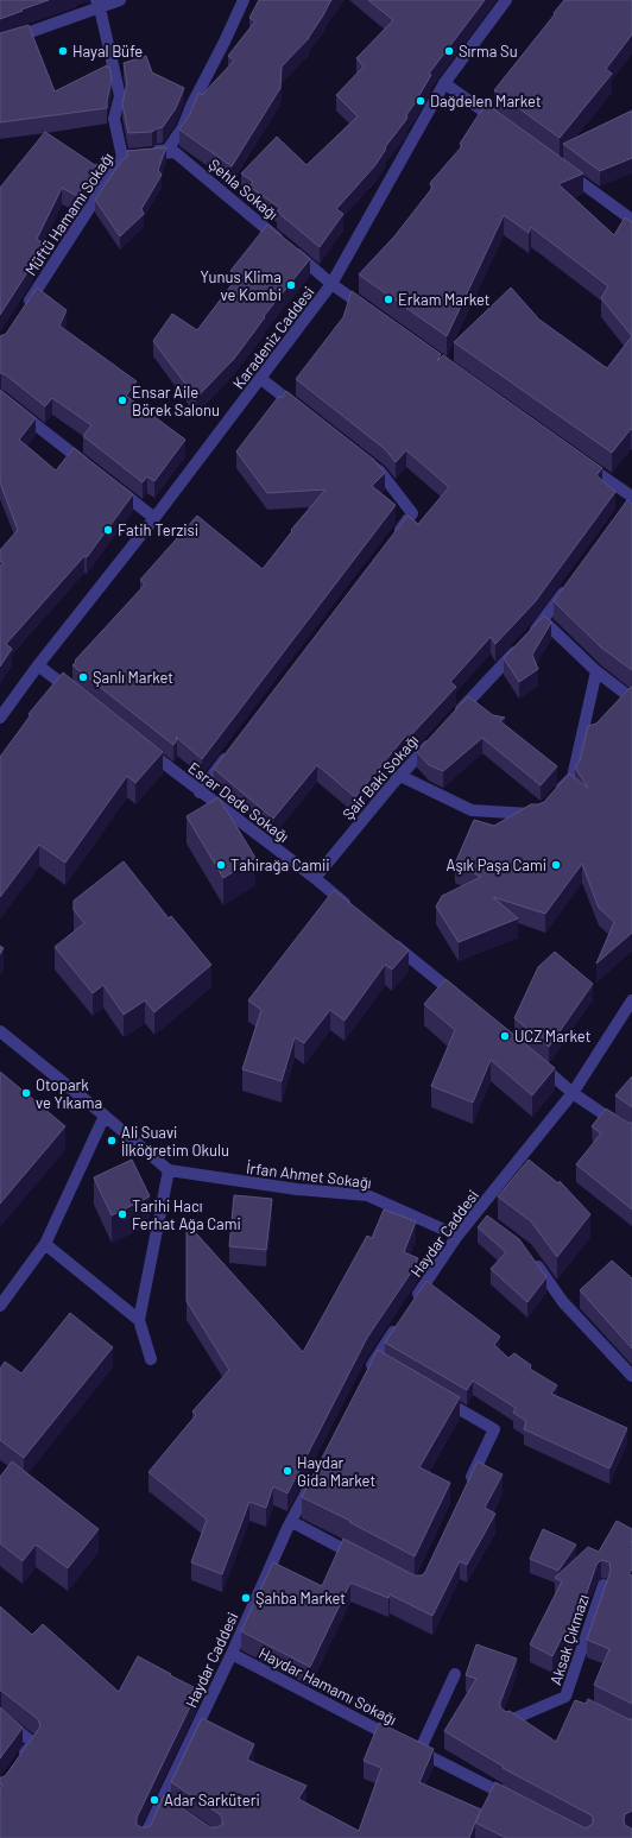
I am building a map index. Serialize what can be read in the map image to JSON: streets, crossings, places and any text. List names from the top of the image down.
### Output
{
  "streets": {
    "street": [
      "Şehla Sokağı",
      "Müftü Hamamı Sokağı",
      "Karadeniz Caddesi",
      "Şair Baki Sokağı",
      "Esrar Dede Sokağı",
      "İrfan Ahmet Sokağı",
      "Haydar Caddesi",
      "Aksak Çıkmazı",
      "Haydar Hamamı Sokağı"
    ]
  },
  "crossings": [
    ["Şehla Sokağı", "Müftü Hamamı Sokağı"],
    ["Şehla Sokağı", "Karadeniz Caddesi"],
    ["Şair Baki Sokağı", "Esrar Dede Sokağı"],
    ["İrfan Ahmet Sokağı", "Haydar Caddesi"],
    ["Haydar Caddesi", "Haydar Hamamı Sokağı"]
  ],
  "places": [
    "Hayal Büfe",
    "Sırma Su",
    "Dağdelen Market",
    "Yunus Klima ve Kombi",
    "Erkam Market",
    "Ensar Aile Börek Salonu",
    "Fatih Terzisi",
    "Şanlı Market",
    "Tahirağa Camii",
    "Aşık Paşa Cami",
    "UCZ Market",
    "Otopark ve Yıkama",
    "Ali Suavi İlköğretim Okulu",
    "Tarihi Hacı Ferhat Ağa Cami",
    "Haydar Gida Market",
    "Şahba Market",
    "Adar Sarküteri"
  ]
}
